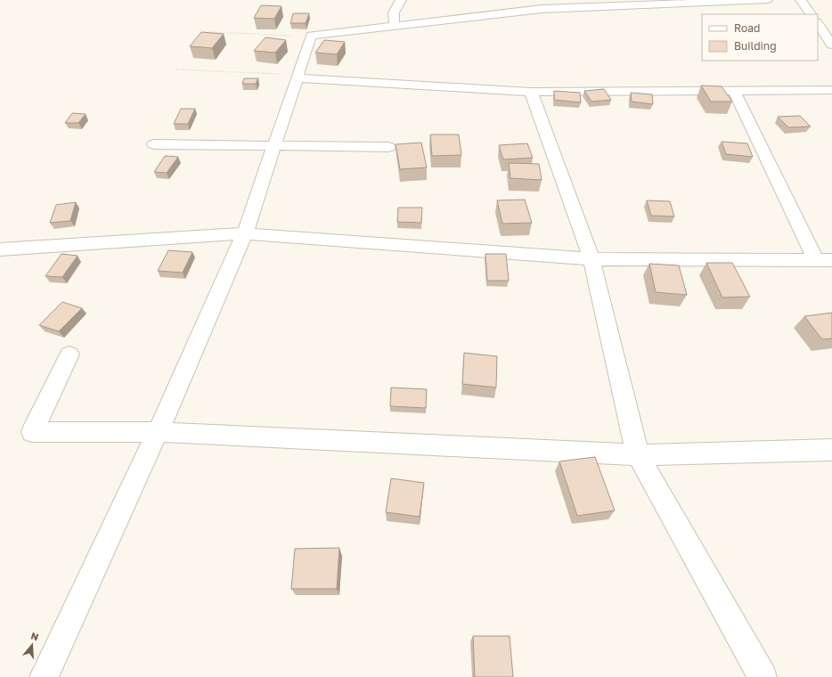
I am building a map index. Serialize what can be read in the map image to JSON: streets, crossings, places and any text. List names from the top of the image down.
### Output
{
  "legend": ["Road", "Building"],
  "north": "top"
}
